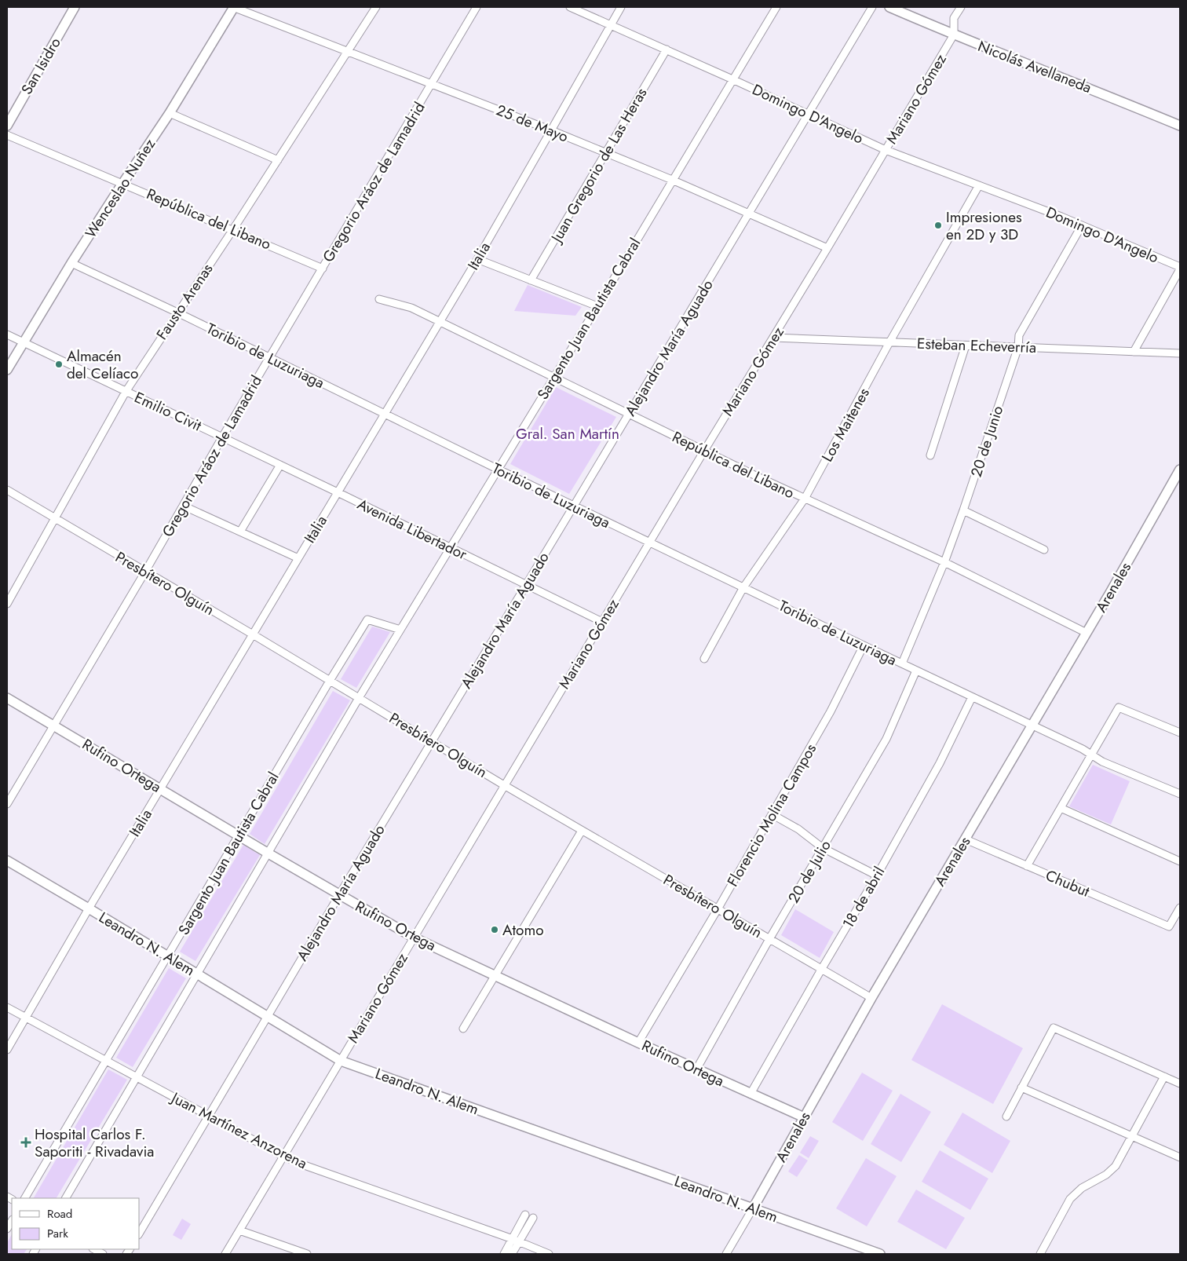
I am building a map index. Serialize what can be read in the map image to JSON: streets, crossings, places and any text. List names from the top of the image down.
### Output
{
  "streets": {
    "street": [
      "San Isidro",
      "Nicolás Avellaneda",
      "Mariano Gómez",
      "Domingo D'Angelo",
      "25 de Mayo",
      "Juan Gregorio de Las Heras",
      "Gregorio Aráoz de Lamadrid",
      "Wenceslao Nuñez",
      "República del Libano",
      "Italia",
      "Fausto Arenas",
      "Sargento Juan Bautista Cabral",
      "Esteban Echeverría",
      "Alejandro María Aguado",
      "Toribio de Luzuriaga",
      "Emilio Civit",
      "Los Maitenes",
      "20 de Junio",
      "Avenida Libertador",
      "Presbítero Olguín",
      "Arenales",
      "Rufino Ortega",
      "Florencio Molina Campos",
      "20 de Julio",
      "Chubut",
      "18 de abril",
      "Leandro N. Alem",
      "Juan Martínez Anzorena"
    ]
  },
  "crossings": [
    ["Nicolás Avellaneda", "Mariano Gómez"],
    ["Mariano Gómez", "Domingo D'Angelo"],
    ["Mariano Gómez", "25 de Mayo"],
    ["Mariano Gómez", "República del Libano"],
    ["Mariano Gómez", "Esteban Echeverría"],
    ["Mariano Gómez", "Toribio de Luzuriaga"],
    ["Mariano Gómez", "Avenida Libertador"],
    ["Mariano Gómez", "Presbítero Olguín"],
    ["Mariano Gómez", "Rufino Ortega"],
    ["Mariano Gómez", "Leandro N. Alem"],
    ["Mariano Gómez", "Juan Martínez Anzorena"],
    ["Domingo D'Angelo", "Juan Gregorio de Las Heras"],
    ["Domingo D'Angelo", "Italia"],
    ["Domingo D'Angelo", "Sargento Juan Bautista Cabral"],
    ["Domingo D'Angelo", "Alejandro María Aguado"],
    ["Domingo D'Angelo", "Los Maitenes"],
    ["Domingo D'Angelo", "20 de Junio"],
    ["25 de Mayo", "Juan Gregorio de Las Heras"],
    ["25 de Mayo", "Gregorio Aráoz de Lamadrid"],
    ["25 de Mayo", "Wenceslao Nuñez"],
    ["25 de Mayo", "Italia"],
    ["25 de Mayo", "Fausto Arenas"],
    ["25 de Mayo", "Sargento Juan Bautista Cabral"],
    ["25 de Mayo", "Alejandro María Aguado"],
    ["Gregorio Aráoz de Lamadrid", "República del Libano"],
    ["Gregorio Aráoz de Lamadrid", "Toribio de Luzuriaga"],
    ["Gregorio Aráoz de Lamadrid", "Emilio Civit"],
    ["Gregorio Aráoz de Lamadrid", "Avenida Libertador"],
    ["Gregorio Aráoz de Lamadrid", "Presbítero Olguín"],
    ["Gregorio Aráoz de Lamadrid", "Rufino Ortega"],
    ["Wenceslao Nuñez", "República del Libano"],
    ["Wenceslao Nuñez", "Toribio de Luzuriaga"],
    ["Wenceslao Nuñez", "Emilio Civit"],
    ["República del Libano", "Italia"],
    ["República del Libano", "Fausto Arenas"],
    ["República del Libano", "Sargento Juan Bautista Cabral"],
    ["República del Libano", "Alejandro María Aguado"],
    ["República del Libano", "Los Maitenes"],
    ["República del Libano", "20 de Junio"],
    ["República del Libano", "Arenales"],
    ["Italia", "Toribio de Luzuriaga"],
    ["Italia", "Avenida Libertador"],
    ["Italia", "Presbítero Olguín"],
    ["Italia", "Rufino Ortega"],
    ["Italia", "Leandro N. Alem"],
    ["Italia", "Juan Martínez Anzorena"],
    ["Fausto Arenas", "Toribio de Luzuriaga"],
    ["Fausto Arenas", "Emilio Civit"],
    ["Fausto Arenas", "Presbítero Olguín"],
    ["Sargento Juan Bautista Cabral", "Toribio de Luzuriaga"],
    ["Sargento Juan Bautista Cabral", "Avenida Libertador"],
    ["Sargento Juan Bautista Cabral", "Presbítero Olguín"],
    ["Sargento Juan Bautista Cabral", "Rufino Ortega"],
    ["Sargento Juan Bautista Cabral", "Leandro N. Alem"],
    ["Sargento Juan Bautista Cabral", "Juan Martínez Anzorena"],
    ["Esteban Echeverría", "Los Maitenes"],
    ["Esteban Echeverría", "20 de Junio"],
    ["Alejandro María Aguado", "Toribio de Luzuriaga"],
    ["Alejandro María Aguado", "Avenida Libertador"],
    ["Alejandro María Aguado", "Presbítero Olguín"],
    ["Alejandro María Aguado", "Rufino Ortega"],
    ["Alejandro María Aguado", "Leandro N. Alem"],
    ["Alejandro María Aguado", "Juan Martínez Anzorena"],
    ["Toribio de Luzuriaga", "Los Maitenes"],
    ["Toribio de Luzuriaga", "20 de Junio"],
    ["Toribio de Luzuriaga", "Arenales"],
    ["Toribio de Luzuriaga", "Florencio Molina Campos"],
    ["Toribio de Luzuriaga", "20 de Julio"],
    ["Toribio de Luzuriaga", "18 de abril"],
    ["Emilio Civit", "Avenida Libertador"],
    ["Presbítero Olguín", "Arenales"],
    ["Presbítero Olguín", "Florencio Molina Campos"],
    ["Presbítero Olguín", "20 de Julio"],
    ["Presbítero Olguín", "18 de abril"],
    ["Arenales", "Rufino Ortega"],
    ["Arenales", "Chubut"],
    ["Arenales", "Leandro N. Alem"],
    ["Rufino Ortega", "Florencio Molina Campos"],
    ["Rufino Ortega", "20 de Julio"],
    ["Rufino Ortega", "18 de abril"]
  ],
  "parks": ["Gral. San Martín"],
  "places": {
    "other": ["Impresiones en 2D y 3D", "Almacén del Celíaco", "Atomo"],
    "health": ["Hospital Carlos F. Saporiti - Rivadavia"]
  },
  "legend": ["Road", "Park"]
}
